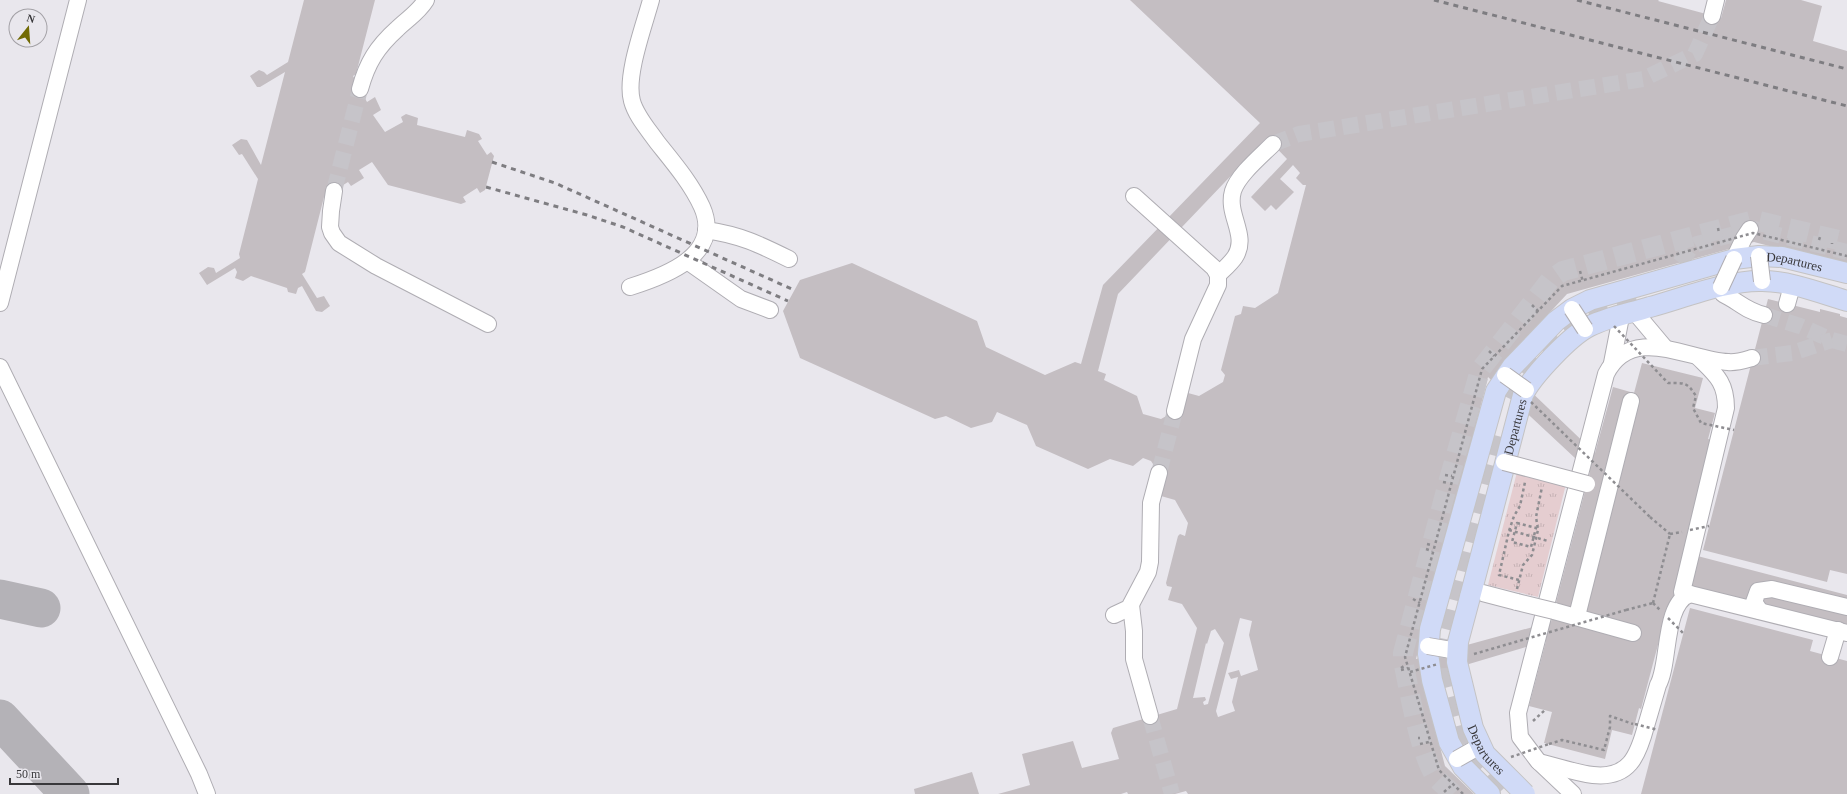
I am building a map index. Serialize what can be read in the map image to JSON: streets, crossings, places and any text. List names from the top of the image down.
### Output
{
  "streets": {
    "main road": ["Departures"]
  },
  "scale_bar": "50 m",
  "north": "top"
}
